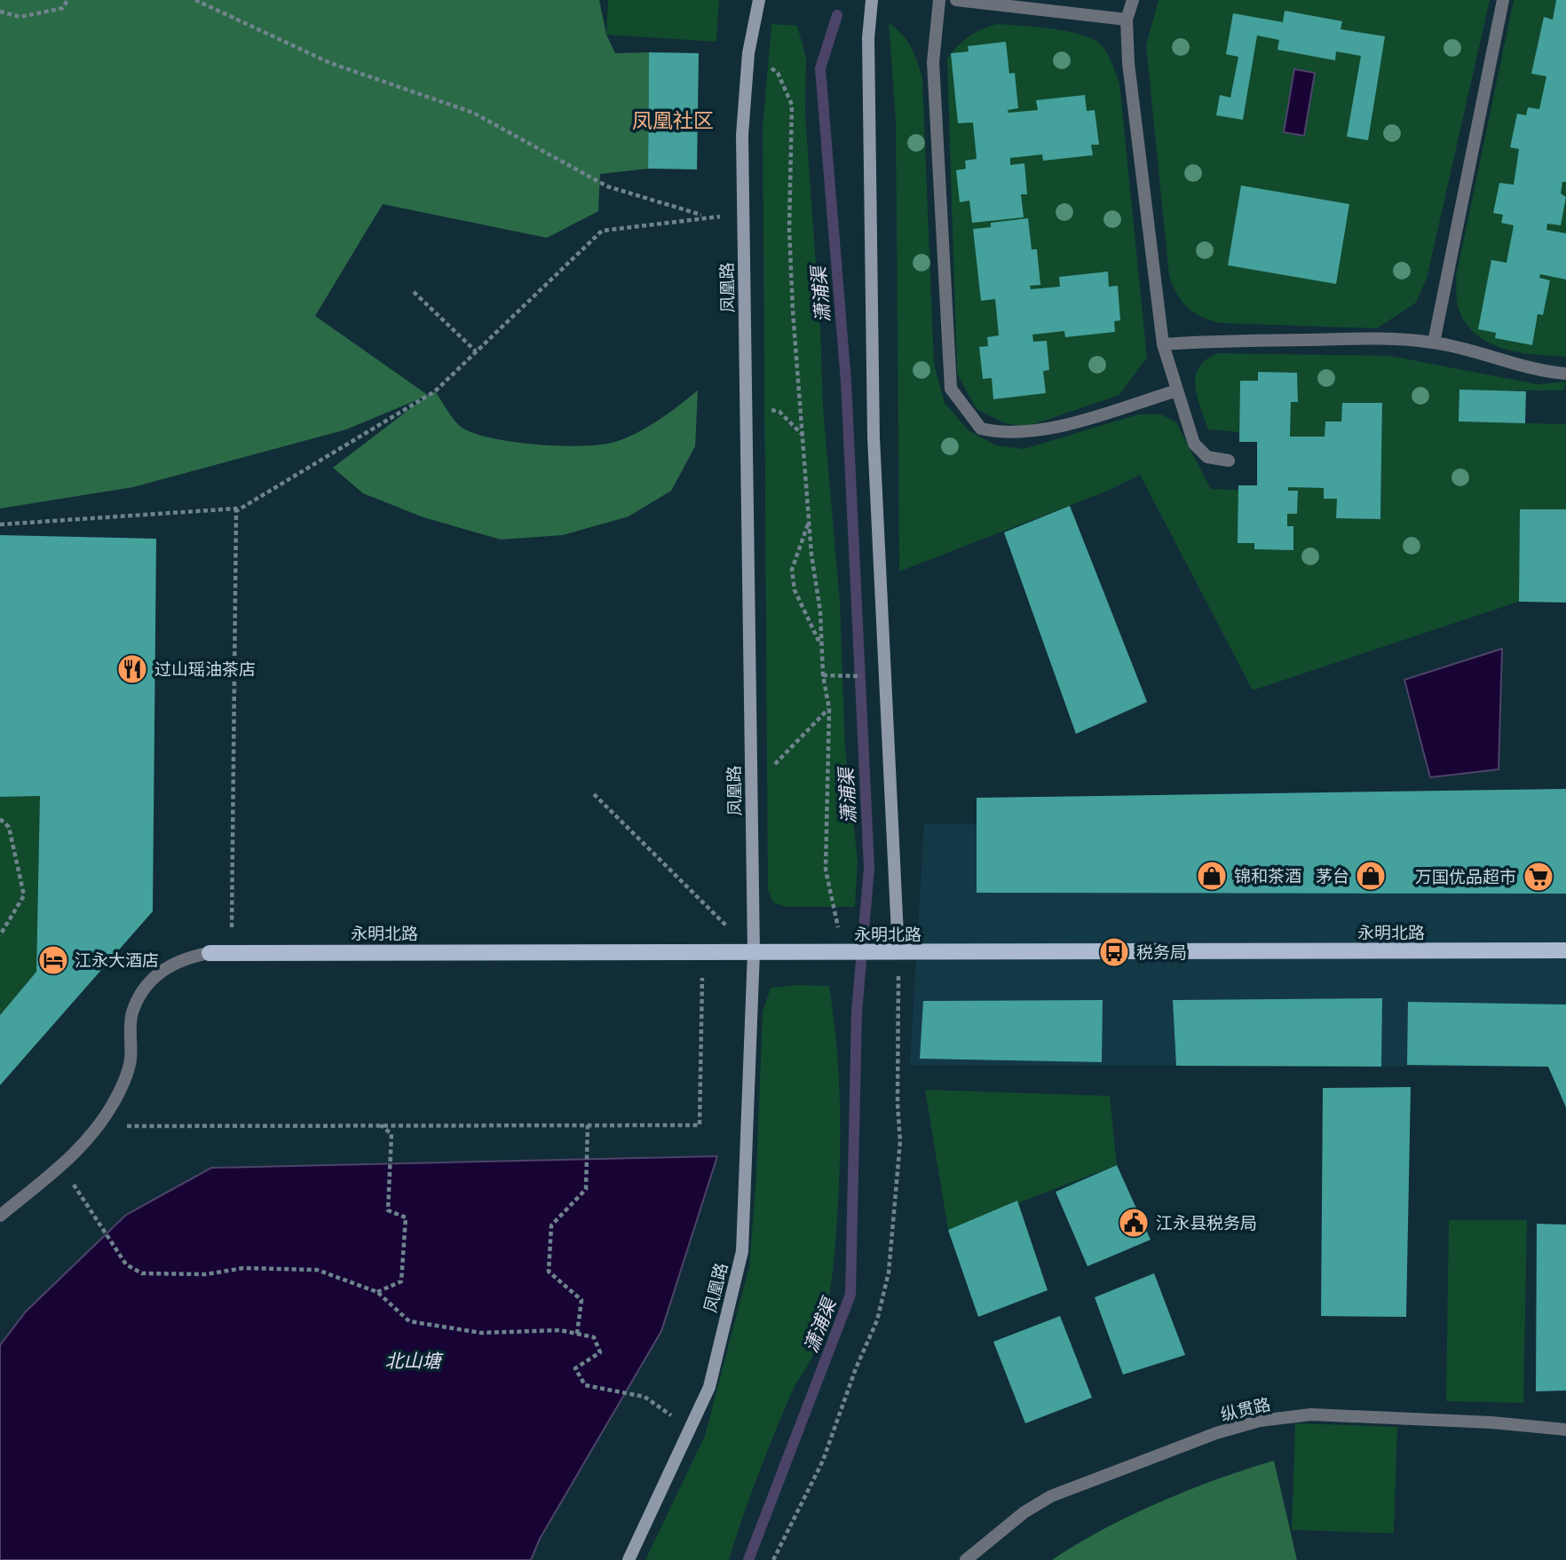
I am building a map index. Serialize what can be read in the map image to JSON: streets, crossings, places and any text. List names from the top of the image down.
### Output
{
  "streets": {
    "main road": ["凤凰路", "永明北路"],
    "street": ["纵贯路"]
  },
  "crossings": [
    ["凤凰路", "永明北路"]
  ],
  "districts": ["凤凰社区"],
  "water": ["潇浦渠", "北山塘"],
  "places": {
    "restaurant": ["过山瑶油茶店"],
    "shop": ["锦和茶酒", "茅台"],
    "supermarket": ["万国优品超市"],
    "bus stop": ["税务局"],
    "hotel": ["江永大酒店"],
    "public building": ["江永县税务局"]
  }
}
